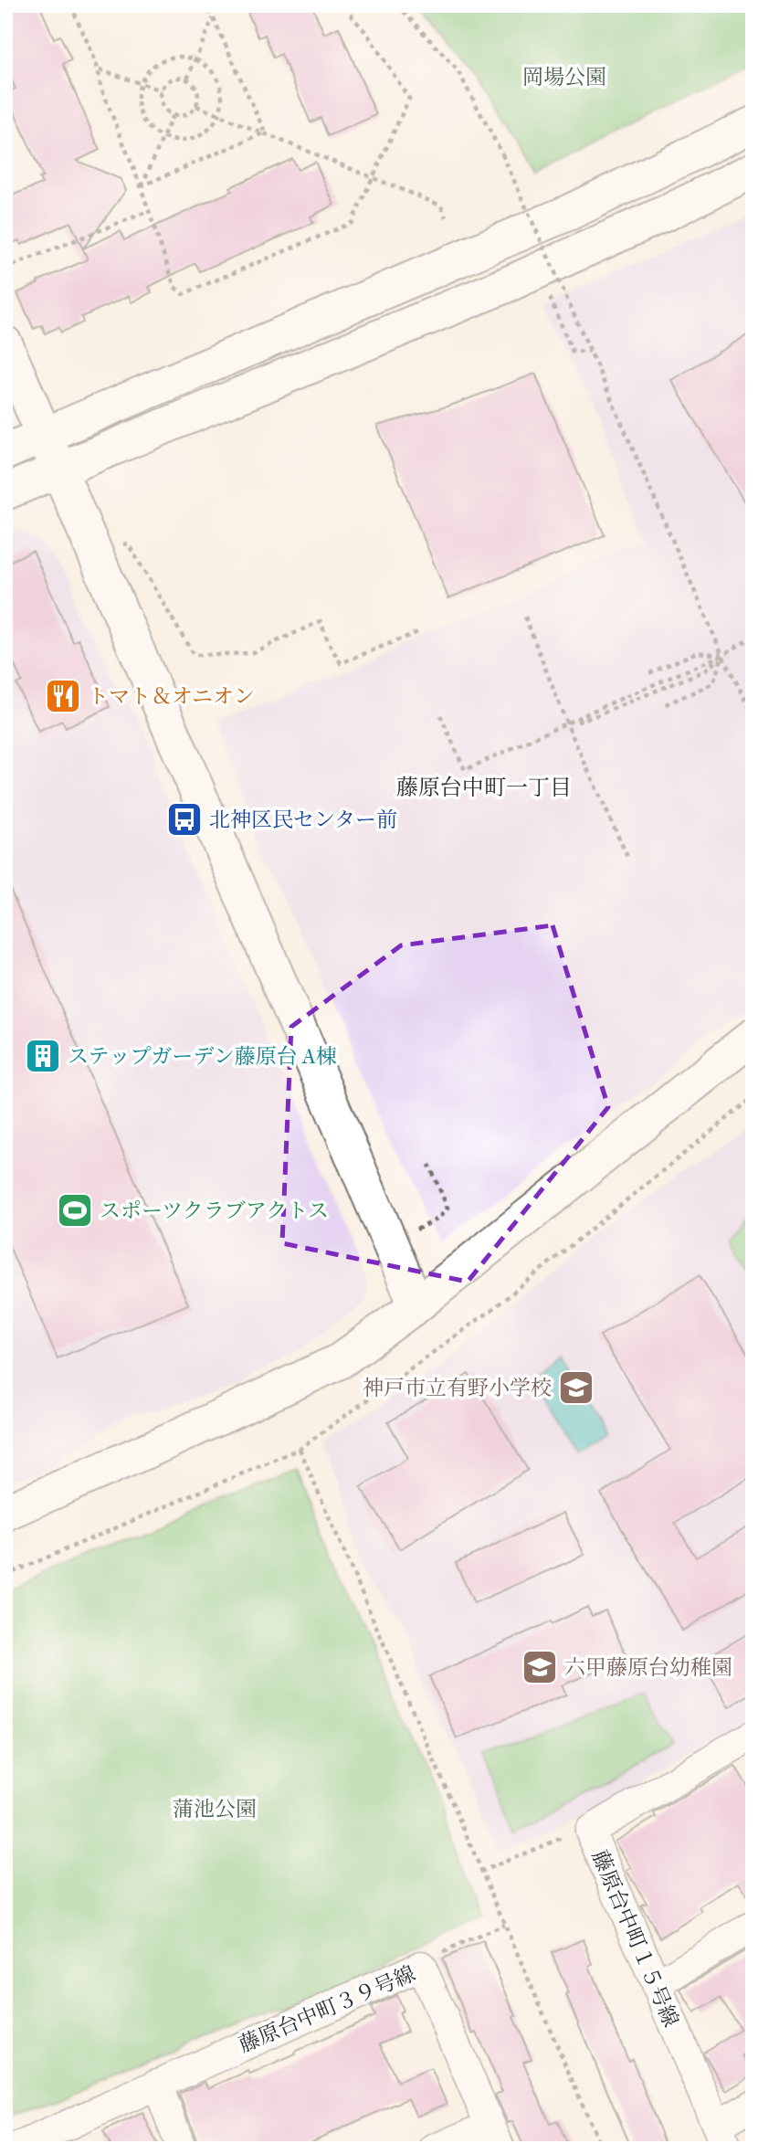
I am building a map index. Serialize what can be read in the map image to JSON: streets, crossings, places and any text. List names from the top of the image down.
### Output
{
  "streets": {
    "street": ["藤原台中町１５号線", "藤原台中町３９号線"]
  },
  "districts": ["藤原台中町一丁目"],
  "parks": ["岡場公園", "蒲池公園"],
  "places": {
    "restaurant": ["トマト＆オニオン"],
    "bus stop": ["北神区民センター前"],
    "building": ["ステップガーデン藤原台 A棟"],
    "sports": ["スポーツクラブアクトス"],
    "school or university": ["神戸市立有野小学校", "六甲藤原台幼稚園"]
  }
}
